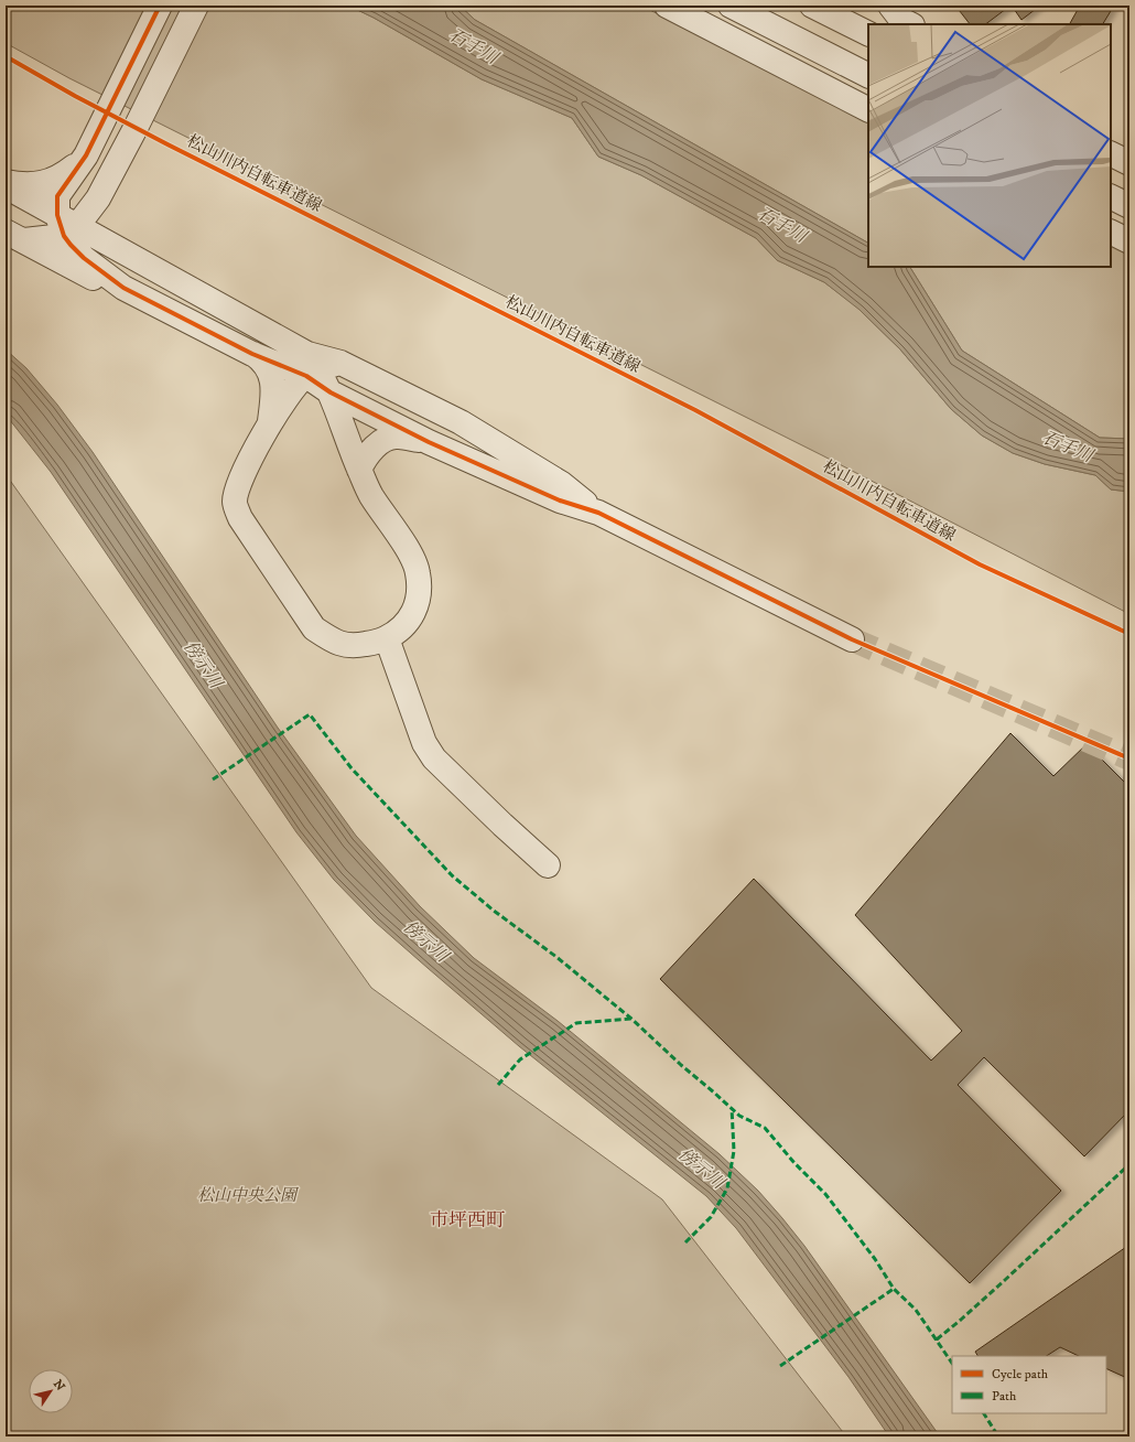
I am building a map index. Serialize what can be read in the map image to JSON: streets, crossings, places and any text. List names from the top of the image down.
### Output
{
  "streets": {
    "cycle path": ["松山川内自転車道線"]
  },
  "districts": ["市坪西町"],
  "water": ["石手川", "傍示川"],
  "parks": ["松山中央公園"],
  "legend": ["Cycle path", "Path"],
  "north": "top right"
}
